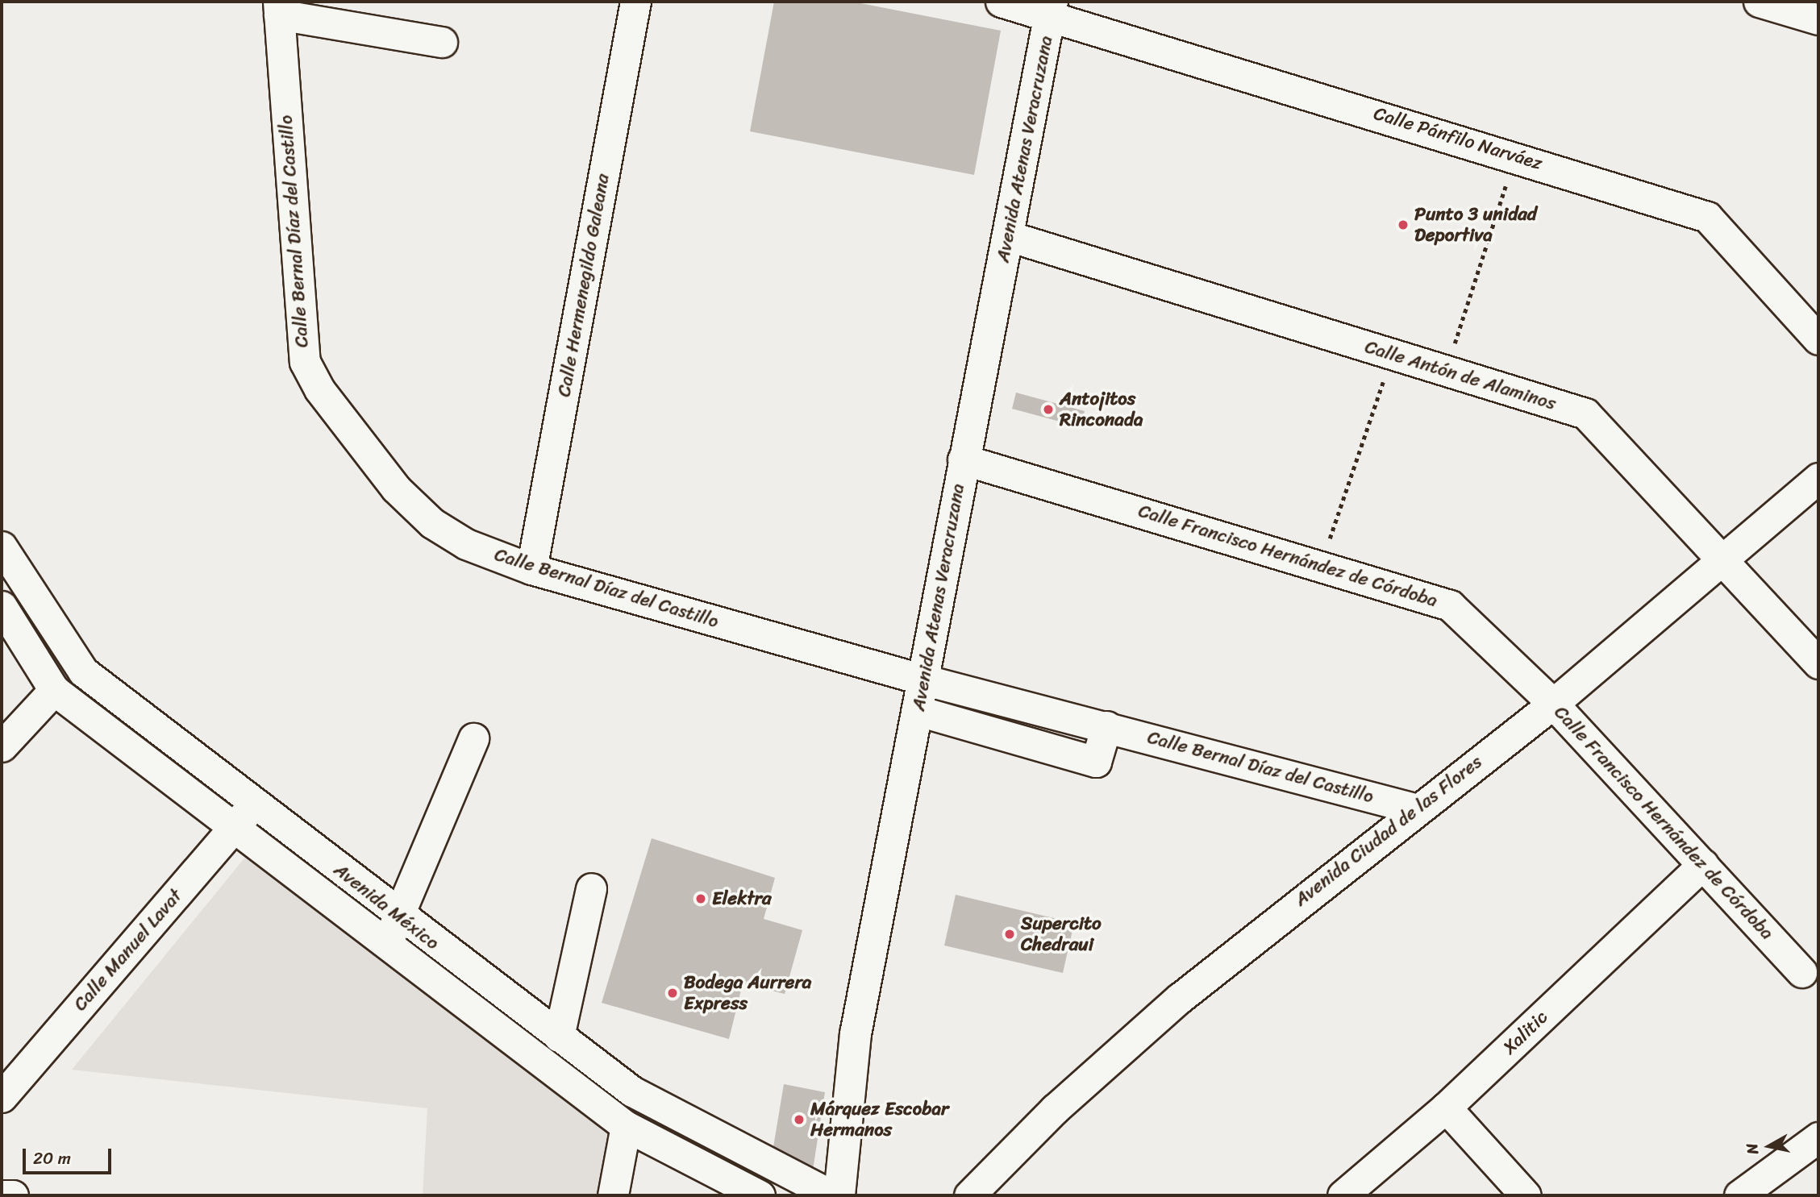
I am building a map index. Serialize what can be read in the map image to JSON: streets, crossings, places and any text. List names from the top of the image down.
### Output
{
  "streets": {
    "main road": ["Avenida Atenas Veracruzana"],
    "street": [
      "Calle Pánfilo Narváez",
      "Calle Bernal Díaz del Castillo",
      "Calle Hermenegildo Galeana",
      "Calle Antón de Alaminos",
      "Calle Francisco Hernández de Córdoba",
      "Avenida Ciudad de las Flores",
      "Avenida México",
      "Calle Manuel Lavat",
      "Xalitic"
    ]
  },
  "crossings": [
    ["Calle Pánfilo Narváez", "Avenida Atenas Veracruzana"],
    ["Avenida Atenas Veracruzana", "Calle Bernal Díaz del Castillo"],
    ["Avenida Atenas Veracruzana", "Calle Antón de Alaminos"],
    ["Avenida Atenas Veracruzana", "Calle Francisco Hernández de Córdoba"],
    ["Calle Bernal Díaz del Castillo", "Calle Hermenegildo Galeana"],
    ["Calle Bernal Díaz del Castillo", "Avenida Ciudad de las Flores"],
    ["Calle Antón de Alaminos", "Avenida Ciudad de las Flores"],
    ["Calle Francisco Hernández de Córdoba", "Avenida Ciudad de las Flores"],
    ["Calle Francisco Hernández de Córdoba", "Xalitic"],
    ["Avenida México", "Calle Manuel Lavat"]
  ],
  "places": [
    "Punto 3 unidad Deportiva",
    "Antojitos Rinconada",
    "Elektra",
    "Supercito Chedraui",
    "Bodega Aurrera Express",
    "Márquez Escobar Hermanos"
  ],
  "scale_bar": "20 m",
  "north": "left"
}
